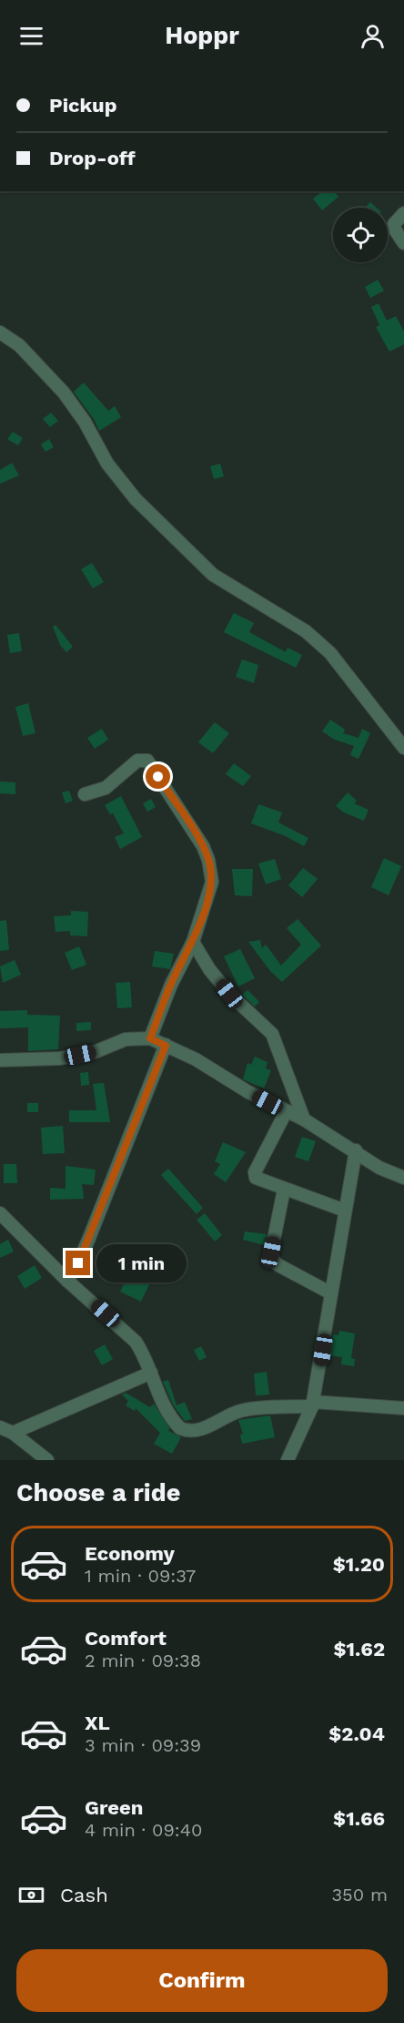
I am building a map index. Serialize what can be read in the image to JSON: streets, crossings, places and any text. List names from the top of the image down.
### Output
{
  "page": {
    "header": "Hoppr",
    "banner": ["Pickup", "Drop-off"],
    "bubble": "1 min",
    "heading": "Choose a ride",
    "list": [
      {
        "name": "Economy",
        "note": "1 min · 09:37",
        "value": "$1.20"
      },
      {
        "name": "Comfort",
        "note": "2 min · 09:38",
        "value": "$1.62"
      },
      {
        "name": "XL",
        "note": "3 min · 09:39",
        "value": "$2.04"
      },
      {
        "name": "Green",
        "note": "4 min · 09:40",
        "value": "$1.66"
      }
    ],
    "pay": ["Cash", "350 m"],
    "buttons": "Confirm"
  }
}
